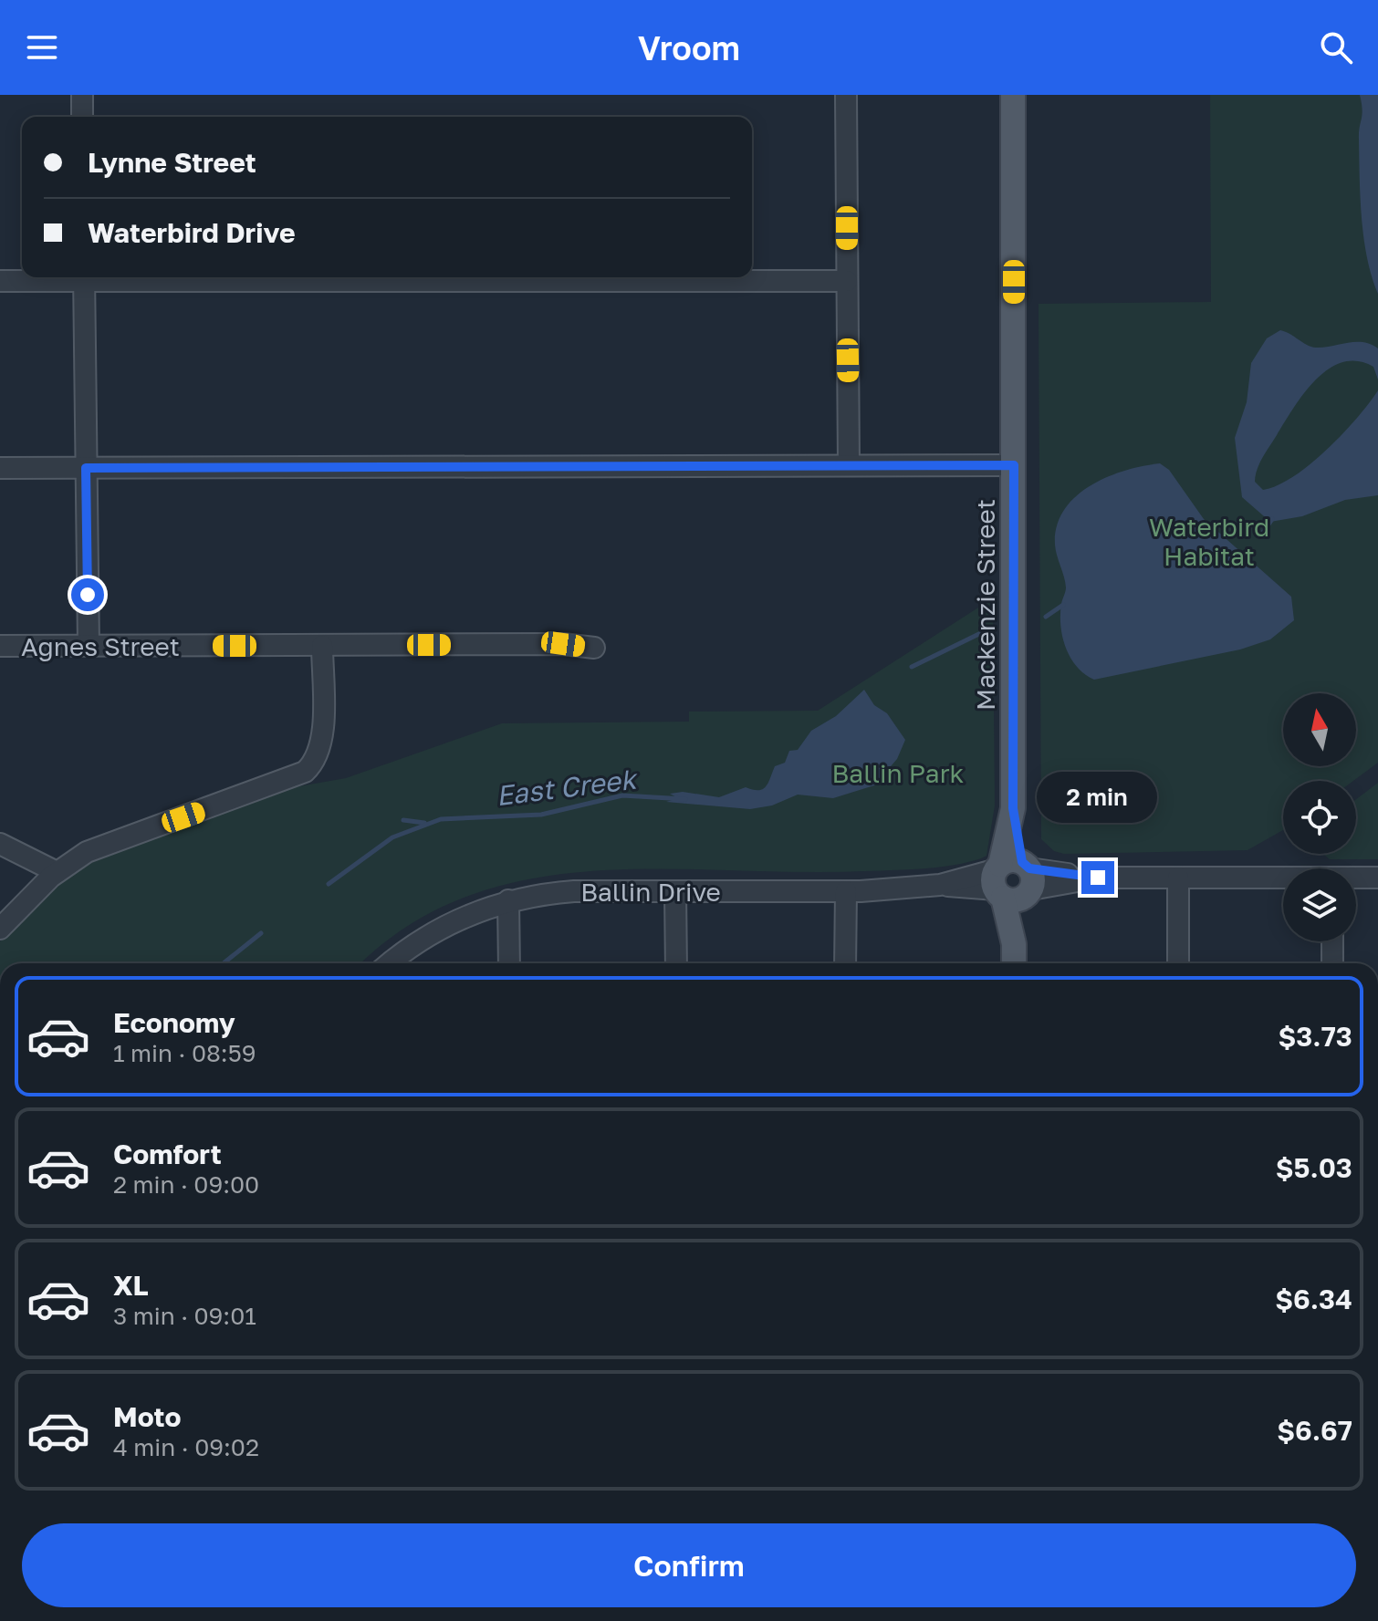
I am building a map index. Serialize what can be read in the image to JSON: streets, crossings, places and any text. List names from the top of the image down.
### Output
{
  "streets": {
    "main road": ["Mackenzie Street"],
    "street": ["Agnes Street", "Ballin Drive"]
  },
  "crossings": [
    ["Mackenzie Street", "Ballin Drive"]
  ],
  "water": ["East Creek"],
  "parks": ["Waterbird Habitat", "Ballin Park"],
  "north": "top",
  "page": {
    "header": "Vroom",
    "banner": ["Lynne Street", "Waterbird Drive"],
    "bubble": "2 min",
    "list": [
      {
        "name": "Economy",
        "note": "1 min · 08:59",
        "value": "$3.73"
      },
      {
        "name": "Comfort",
        "note": "2 min · 09:00",
        "value": "$5.03"
      },
      {
        "name": "XL",
        "note": "3 min · 09:01",
        "value": "$6.34"
      },
      {
        "name": "Moto",
        "note": "4 min · 09:02",
        "value": "$6.67"
      }
    ],
    "buttons": "Confirm"
  }
}
